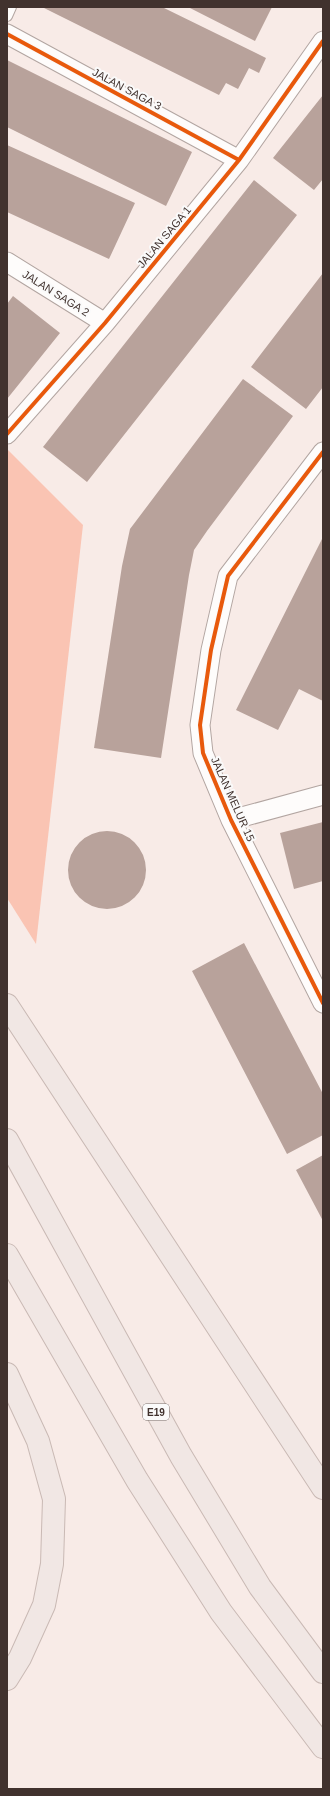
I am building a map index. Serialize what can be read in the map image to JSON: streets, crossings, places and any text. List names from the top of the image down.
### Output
{
  "streets": {
    "highway": ["E19"],
    "street": [
      "JALAN SAGA 3",
      "JALAN SAGA 1",
      "JALAN SAGA 2",
      "JALAN MELUR 15"
    ]
  },
  "crossings": [
    ["JALAN SAGA 3", "JALAN SAGA 1"],
    ["JALAN SAGA 1", "JALAN SAGA 2"]
  ]
}
